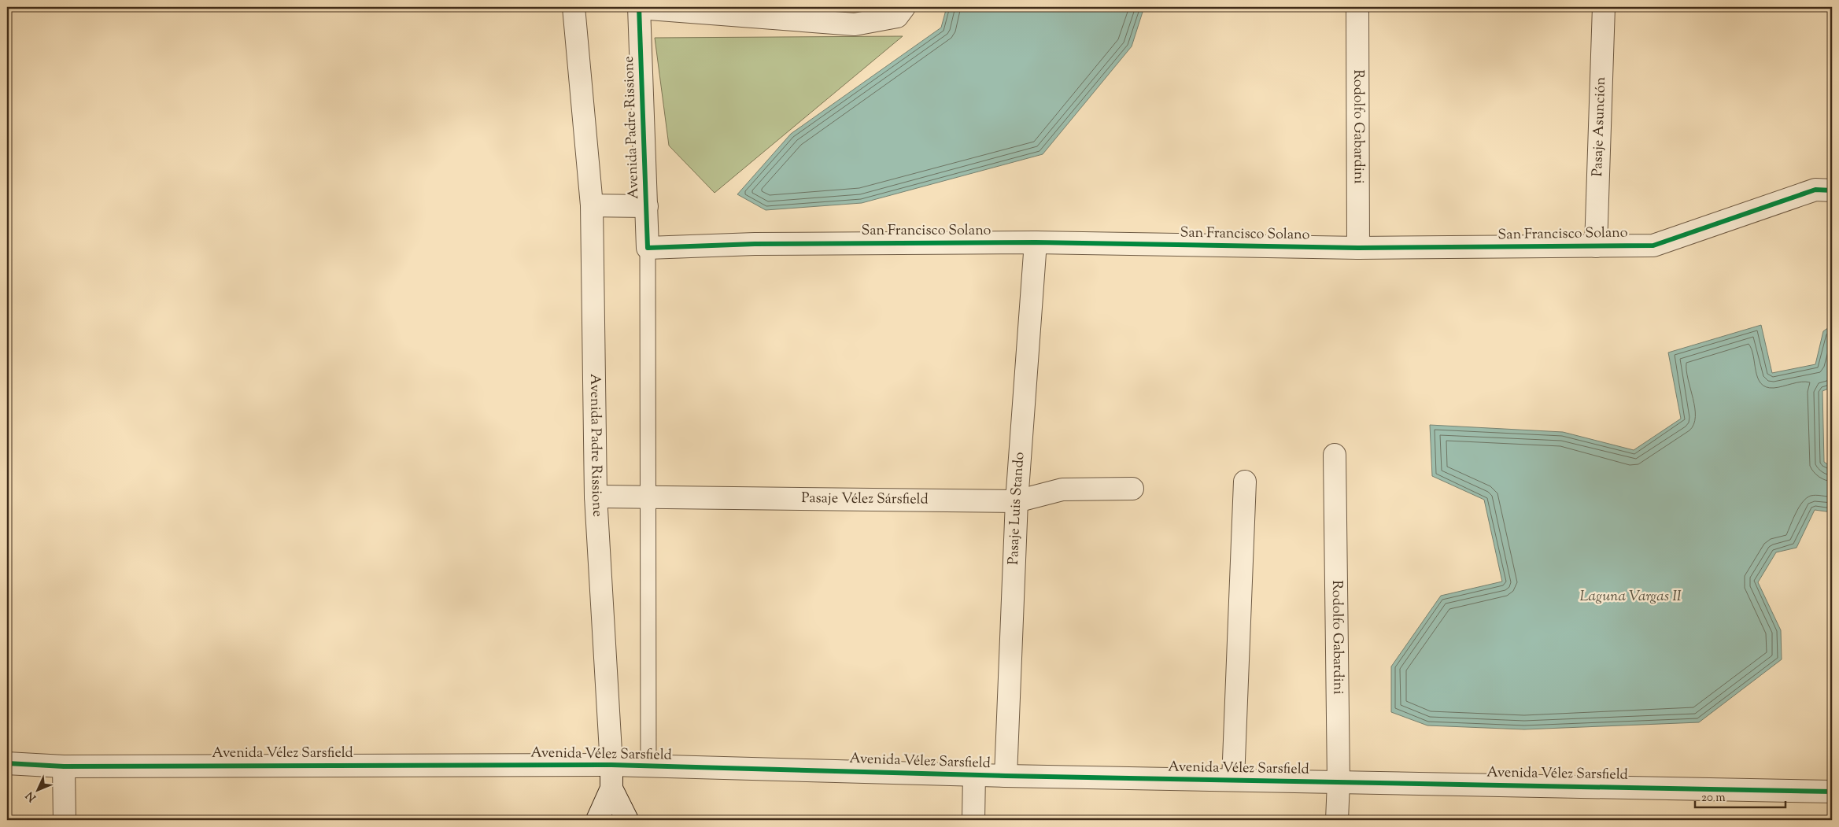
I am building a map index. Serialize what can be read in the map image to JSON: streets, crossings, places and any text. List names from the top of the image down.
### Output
{
  "streets": {
    "street": [
      "Pasaje Asunción",
      "Avenida Padre Rissione",
      "Rodolfo Gabardini",
      "San Francisco Solano",
      "Pasaje Vélez Sársfield",
      "Pasaje Luis Stando",
      "Avenida Vélez Sarsfield"
    ]
  },
  "crossings": [
    ["Pasaje Asunción", "San Francisco Solano"],
    ["Avenida Padre Rissione", "San Francisco Solano"],
    ["Avenida Padre Rissione", "Pasaje Vélez Sársfield"],
    ["Avenida Padre Rissione", "Avenida Vélez Sarsfield"],
    ["Rodolfo Gabardini", "San Francisco Solano"],
    ["Rodolfo Gabardini", "Avenida Vélez Sarsfield"],
    ["San Francisco Solano", "Pasaje Luis Stando"],
    ["Pasaje Vélez Sársfield", "Pasaje Luis Stando"],
    ["Pasaje Luis Stando", "Avenida Vélez Sarsfield"]
  ],
  "water": ["Laguna Vargas II"],
  "scale_bar": "20 m",
  "north": "bottom left"
}
